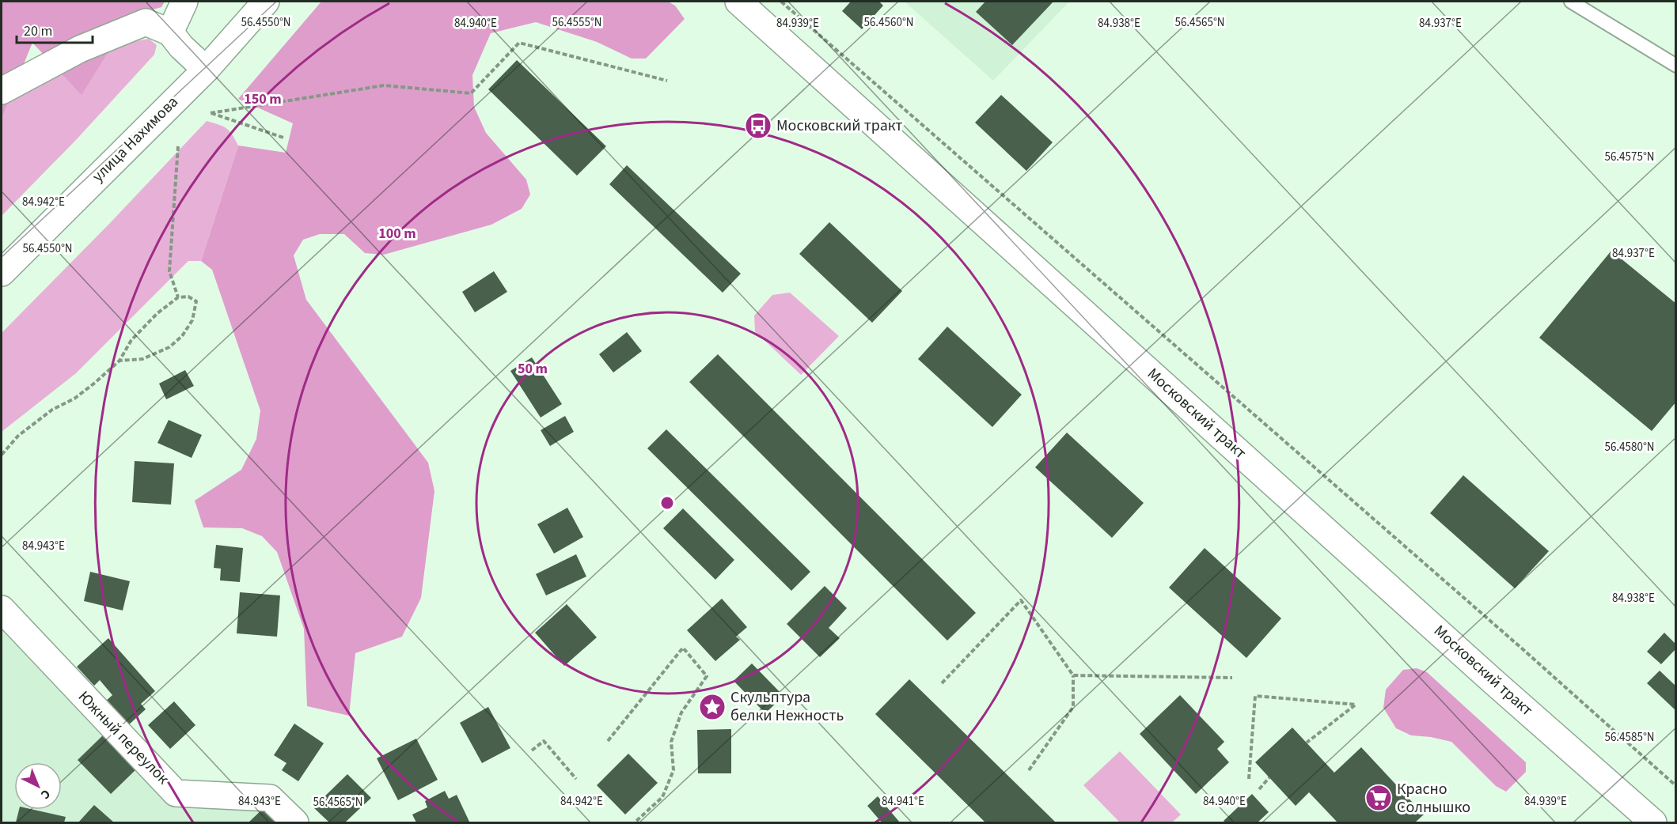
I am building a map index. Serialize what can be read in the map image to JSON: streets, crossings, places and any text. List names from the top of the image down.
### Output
{
  "streets": {
    "main road": ["улица Нахимова", "Московский тракт", "Южный переулок"]
  },
  "places": {
    "bus stop": ["Московский тракт"],
    "place": ["Скульптура белки Нежность"],
    "supermarket": ["Красно Солнышко"]
  },
  "scale_bar": "20 m",
  "north": "bottom right",
  "coordinates": [
    "56.4550°N",
    "56.4555°N",
    "56.4560°N",
    "56.4565°N",
    "84.940°E",
    "84.939°E",
    "84.937°E",
    "84.938°E",
    "56.4575°N",
    "84.942°E",
    "56.4580°N",
    "84.943°E",
    "56.4585°N",
    "84.941°E"
  ],
  "rings": ["150 m", "100 m", "50 m"]
}
